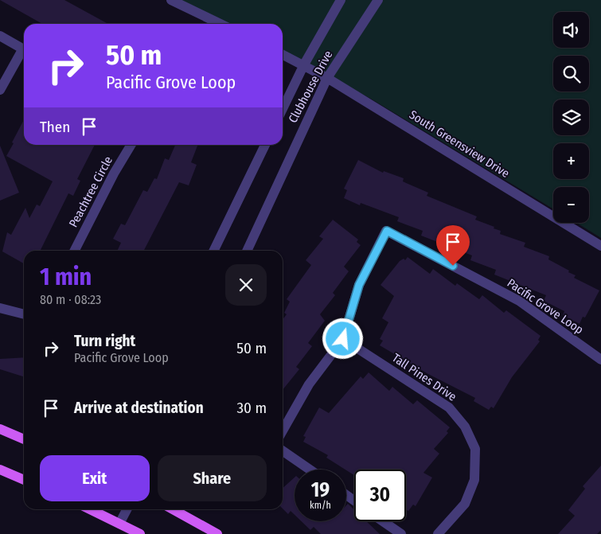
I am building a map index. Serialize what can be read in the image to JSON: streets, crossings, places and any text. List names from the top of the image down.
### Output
{
  "streets": {
    "street": [
      "Clubhouse Drive",
      "South Greensview Drive",
      "Peachtree Circle",
      "Pacific Grove Loop",
      "Tall Pines Drive"
    ]
  },
  "crossings": [
    ["Clubhouse Drive", "South Greensview Drive"],
    ["Pacific Grove Loop", "Tall Pines Drive"]
  ],
  "page": {
    "map_buttons": ["+", "−"],
    "turn": ["50 m", "Pacific Grove Loop"],
    "then": "Then",
    "heading": ["1 min", "80 m · 08:23"],
    "list": [
      {
        "name": "Turn right",
        "note": "Pacific Grove Loop",
        "value": "50 m"
      },
      {
        "name": "Arrive at destination",
        "value": "30 m"
      }
    ],
    "buttons": ["Exit", "Share"],
    "speed": "19 km/h",
    "limit": "30"
  }
}
